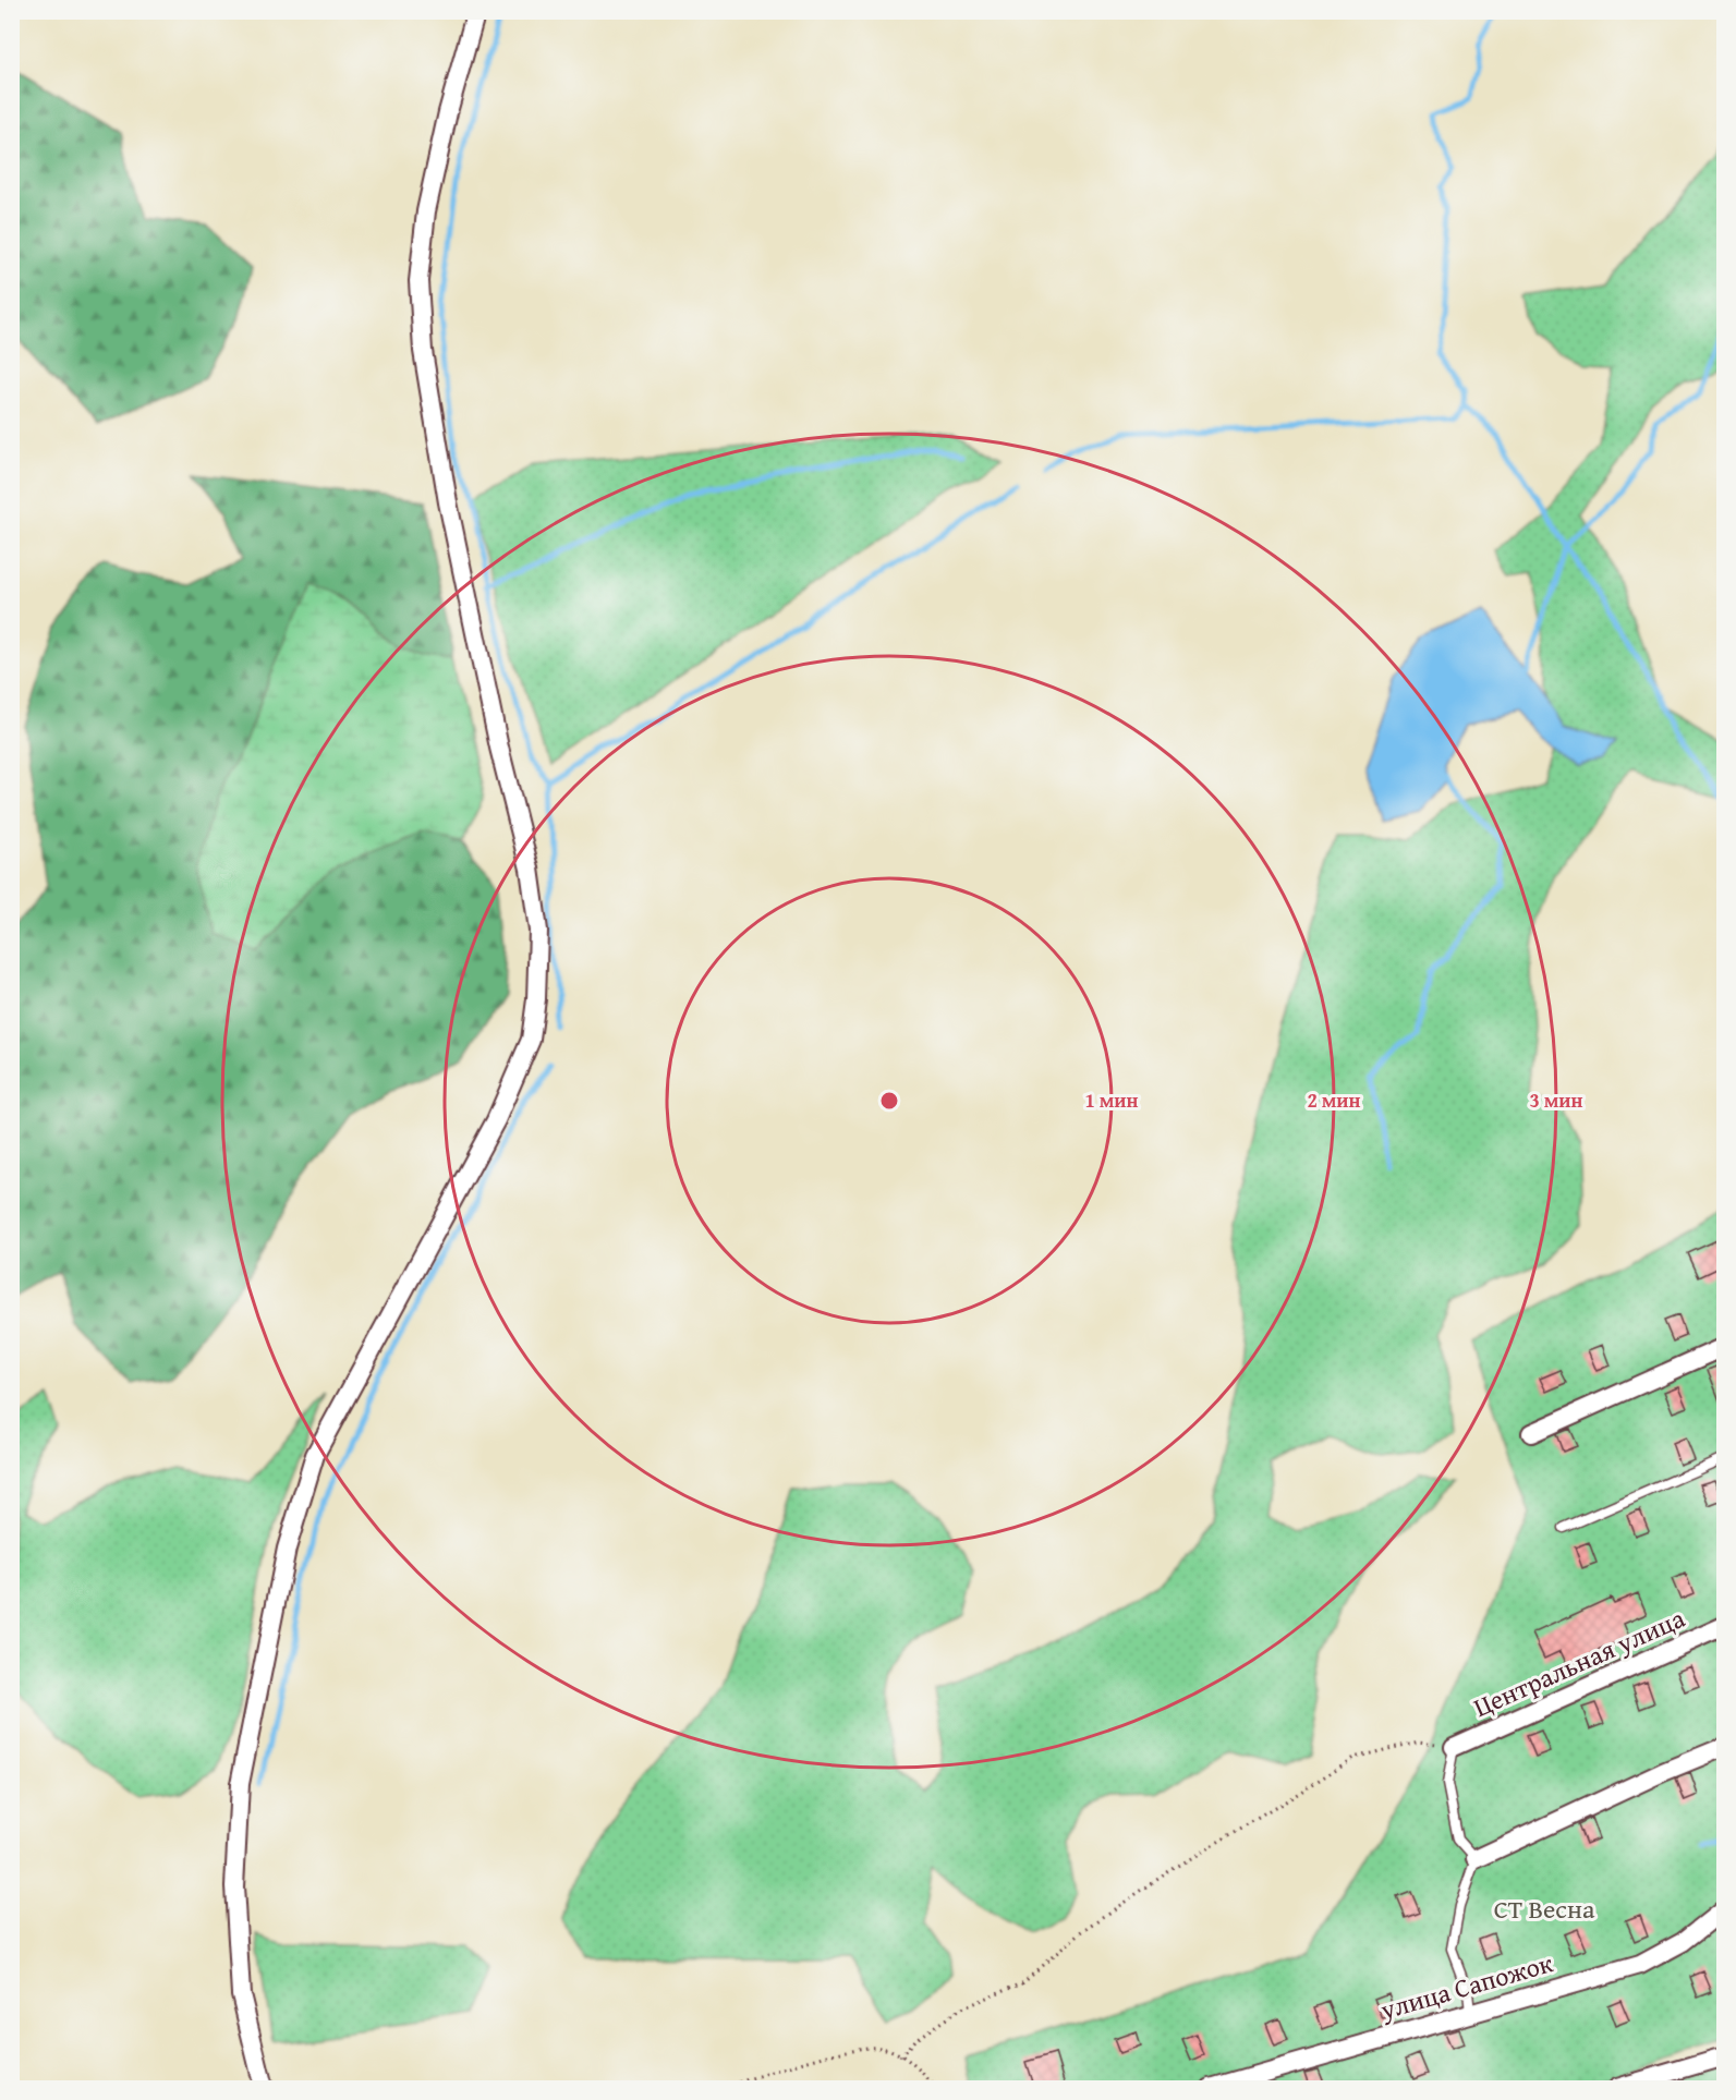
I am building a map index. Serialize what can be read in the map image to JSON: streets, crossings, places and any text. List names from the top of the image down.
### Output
{
  "streets": {
    "street": ["Центральная улица", "улица Сапожок"]
  },
  "parks": ["СТ Весна"],
  "rings": ["1 мин", "2 мин", "3 мин"]
}
